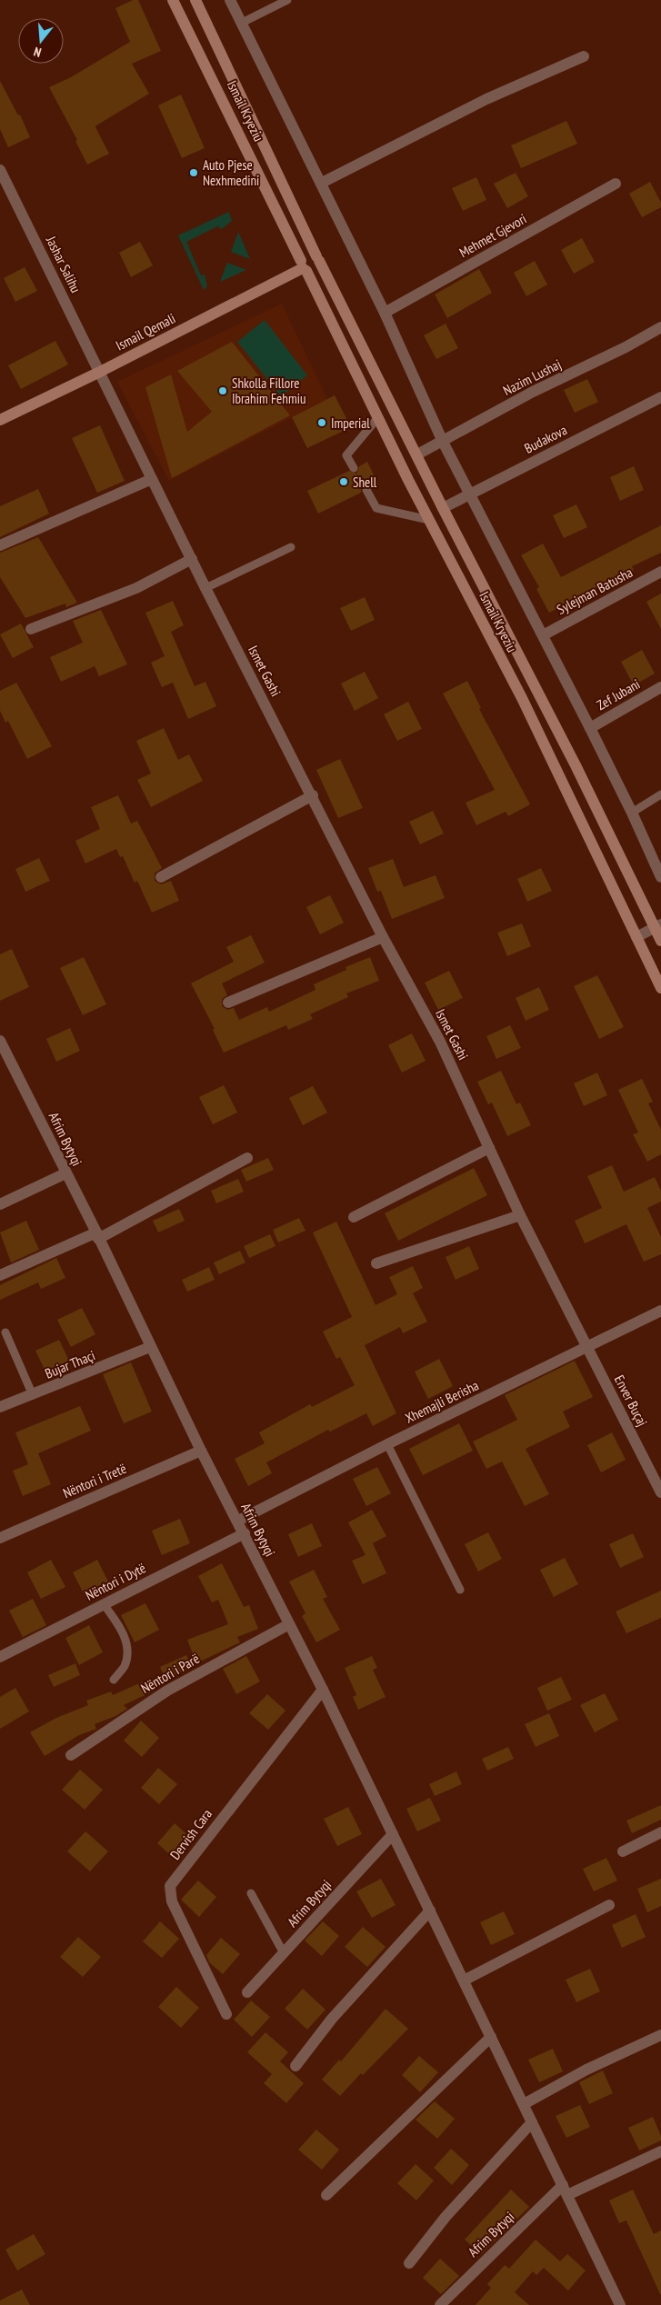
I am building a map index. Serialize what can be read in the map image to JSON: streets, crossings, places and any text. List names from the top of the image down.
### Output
{
  "streets": {
    "main road": ["Ismail Kryeziu", "Ismail Qemali"],
    "street": [
      "Mehmet Gjevori",
      "Jashar Salihu",
      "Nazim Lushaj",
      "Budakova",
      "Sylejman Batusha",
      "Ismet Gashi",
      "Zef Jubani",
      "Afrim Bytyqi",
      "Bujar Thaçi",
      "Enver Buçaj",
      "Xhemajli Berisha",
      "Nëntori i Tretë",
      "Nëntori i Dytë",
      "Nëntori i Parë",
      "Dervish Cara"
    ]
  },
  "crossings": [
    ["Ismail Kryeziu", "Ismail Qemali"],
    ["Ismail Kryeziu", "Nazim Lushaj"],
    ["Ismail Kryeziu", "Budakova"],
    ["Jashar Salihu", "Ismail Qemali"],
    ["Jashar Salihu", "Ismet Gashi"],
    ["Ismail Qemali", "Ismet Gashi"],
    ["Ismet Gashi", "Enver Buçaj"],
    ["Ismet Gashi", "Xhemajli Berisha"],
    ["Afrim Bytyqi", "Bujar Thaçi"],
    ["Afrim Bytyqi", "Xhemajli Berisha"],
    ["Afrim Bytyqi", "Nëntori i Tretë"],
    ["Afrim Bytyqi", "Nëntori i Dytë"],
    ["Afrim Bytyqi", "Nëntori i Parë"],
    ["Afrim Bytyqi", "Dervish Cara"],
    ["Enver Buçaj", "Xhemajli Berisha"]
  ],
  "places": [
    "Auto Pjese Nexhmedini",
    "Shkolla Fillore Ibrahim Fehmiu",
    "Imperial",
    "Shell"
  ],
  "north": "bottom"
}
